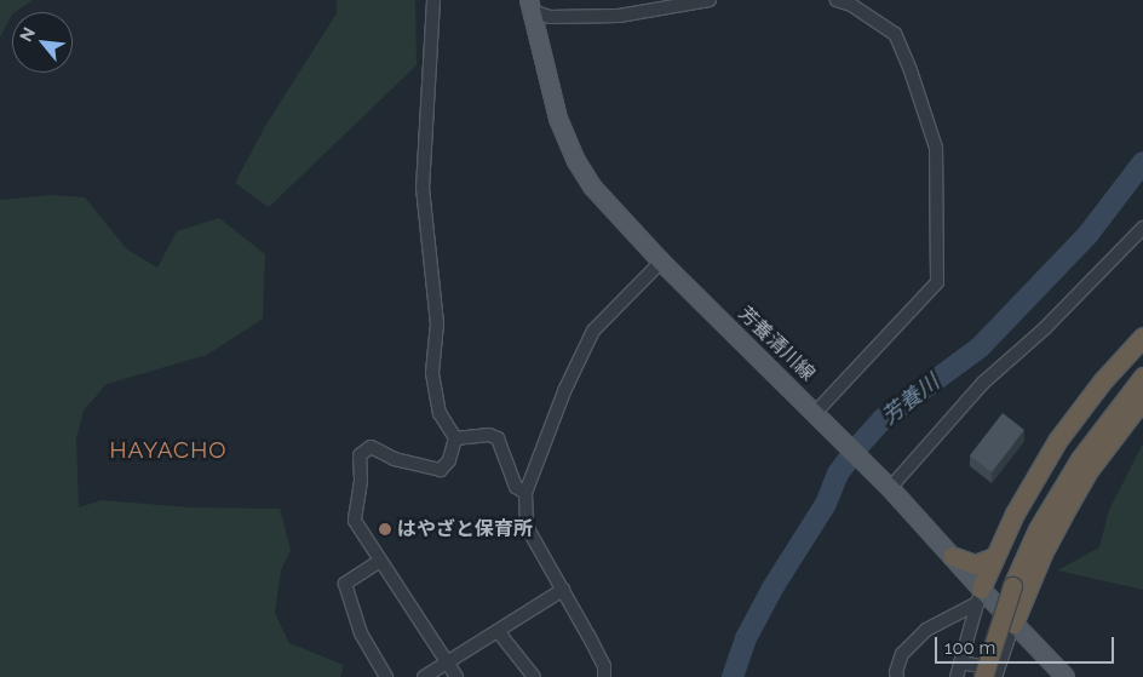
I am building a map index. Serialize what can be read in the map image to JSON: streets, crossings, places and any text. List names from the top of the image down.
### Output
{
  "streets": {
    "main road": ["芳養清川線"]
  },
  "districts": ["HAYACHO"],
  "water": ["芳養川"],
  "places": ["はやざと保育所"],
  "scale_bar": "100 m",
  "north": "top left"
}
